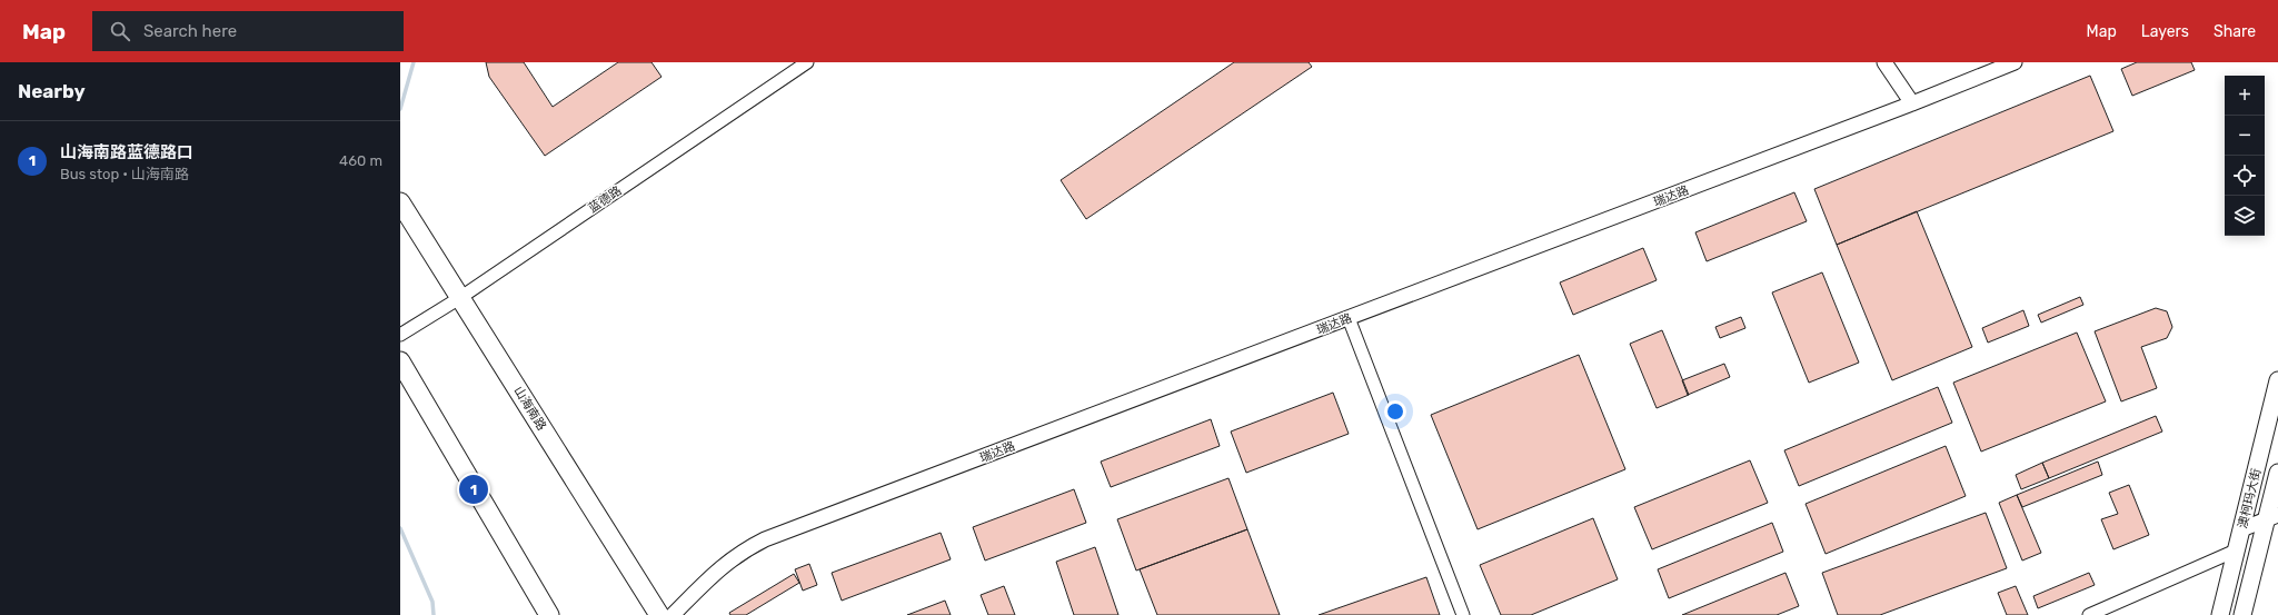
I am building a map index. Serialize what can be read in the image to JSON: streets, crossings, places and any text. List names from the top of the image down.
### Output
{
  "streets": {
    "main road": ["山海南路", "澳柯玛大街"],
    "street": ["瑞达路", "蓝德路"]
  },
  "crossings": [
    ["蓝德路", "山海南路"]
  ],
  "page": {
    "header": "Map",
    "search": "Search here",
    "nav": ["Map", "Layers", "Share"],
    "heading": "Nearby",
    "map_buttons": ["+", "−"],
    "list": [
      {
        "mark": "1",
        "name": "山海南路蓝德路口",
        "note": "Bus stop · 山海南路",
        "value": "460 m"
      }
    ],
    "pins": "1"
  }
}
